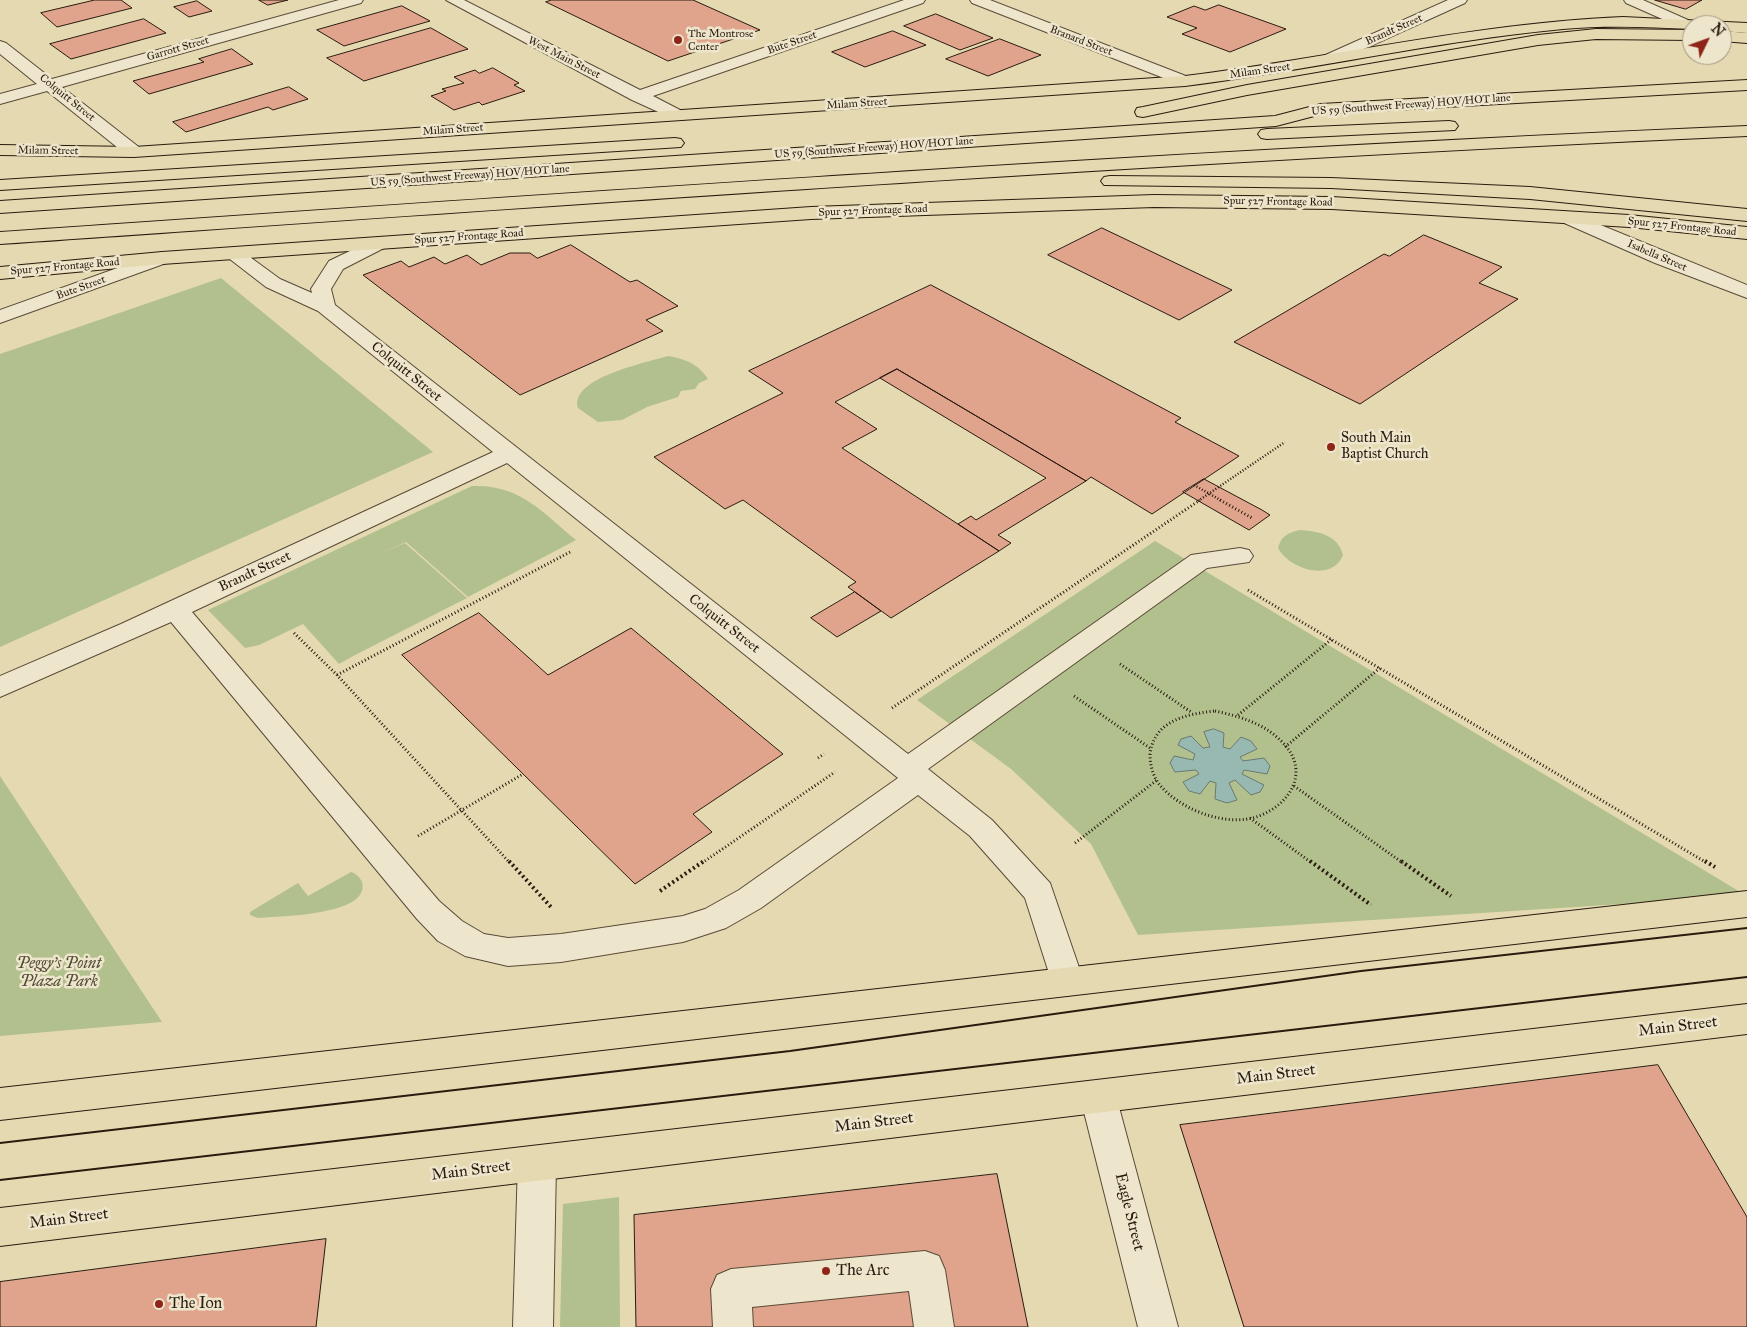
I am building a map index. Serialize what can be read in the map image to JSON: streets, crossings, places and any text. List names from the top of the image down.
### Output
{
  "streets": {
    "main road": [
      "Milam Street",
      "US 59 (Southwest Freeway) HOV/HOT lane",
      "Spur 527 Frontage Road",
      "Main Street"
    ],
    "street": [
      "Brandt Street",
      "Branard Street",
      "Bute Street",
      "Garrott Street",
      "West Main Street",
      "Colquitt Street",
      "Isabella Street",
      "Eagle Street"
    ]
  },
  "crossings": [
    ["Brandt Street", "Milam Street"],
    ["Brandt Street", "Colquitt Street"],
    ["Branard Street", "Milam Street"],
    ["Bute Street", "West Main Street"],
    ["Bute Street", "Spur 527 Frontage Road"],
    ["Garrott Street", "Colquitt Street"],
    ["West Main Street", "Milam Street"],
    ["Milam Street", "Colquitt Street"],
    ["Colquitt Street", "Spur 527 Frontage Road"],
    ["Spur 527 Frontage Road", "Isabella Street"],
    ["Main Street", "Eagle Street"]
  ],
  "parks": ["Peggy's Point Plaza Park"],
  "places": [
    "The Montrose Center",
    "South Main Baptist Church",
    "The Arc",
    "The Ion"
  ],
  "north": "top right"
}
